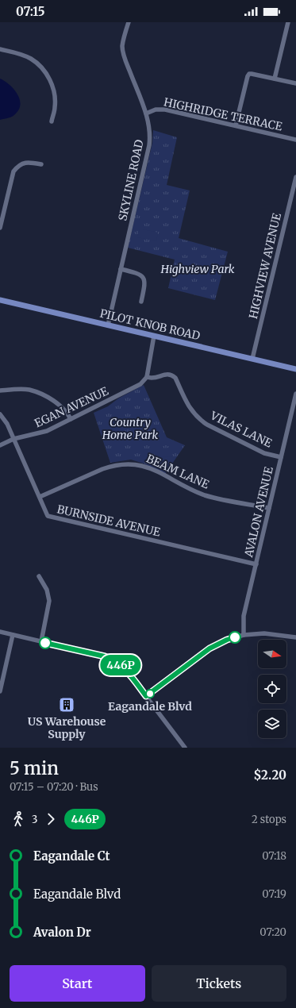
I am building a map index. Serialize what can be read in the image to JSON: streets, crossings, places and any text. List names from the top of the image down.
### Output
{
  "streets": {
    "main road": ["PILOT KNOB ROAD"],
    "street": [
      "HIGHRIDGE TERRACE",
      "SKYLINE ROAD",
      "HIGHVIEW AVENUE",
      "EGAN AVENUE",
      "VILAS LANE",
      "BEAM LANE",
      "AVALON AVENUE",
      "BURNSIDE AVENUE"
    ]
  },
  "crossings": [
    ["HIGHRIDGE TERRACE", "SKYLINE ROAD"],
    ["SKYLINE ROAD", "PILOT KNOB ROAD"],
    ["HIGHVIEW AVENUE", "PILOT KNOB ROAD"],
    ["EGAN AVENUE", "VILAS LANE"],
    ["EGAN AVENUE", "BURNSIDE AVENUE"],
    ["VILAS LANE", "AVALON AVENUE"],
    ["BEAM LANE", "AVALON AVENUE"],
    ["BEAM LANE", "BURNSIDE AVENUE"],
    ["AVALON AVENUE", "BURNSIDE AVENUE"]
  ],
  "parks": ["Highview Park", "Country Home Park"],
  "places": {
    "other": ["Eagandale Blvd"],
    "building": ["US Warehouse Supply"]
  },
  "lines": ["bus line 446P"],
  "north": "right",
  "page": {
    "status": "07:15",
    "on_map": "446P",
    "heading": ["5 min", "07:15 – 07:20 · Bus", "$2.20"],
    "legs": ["3", "446P", "2 stops"],
    "list": [
      {
        "name": "Eagandale Ct",
        "value": "07:18"
      },
      {
        "name": "Eagandale Blvd",
        "value": "07:19"
      },
      {
        "name": "Avalon Dr",
        "value": "07:20"
      }
    ],
    "buttons": ["Start", "Tickets"]
  }
}
